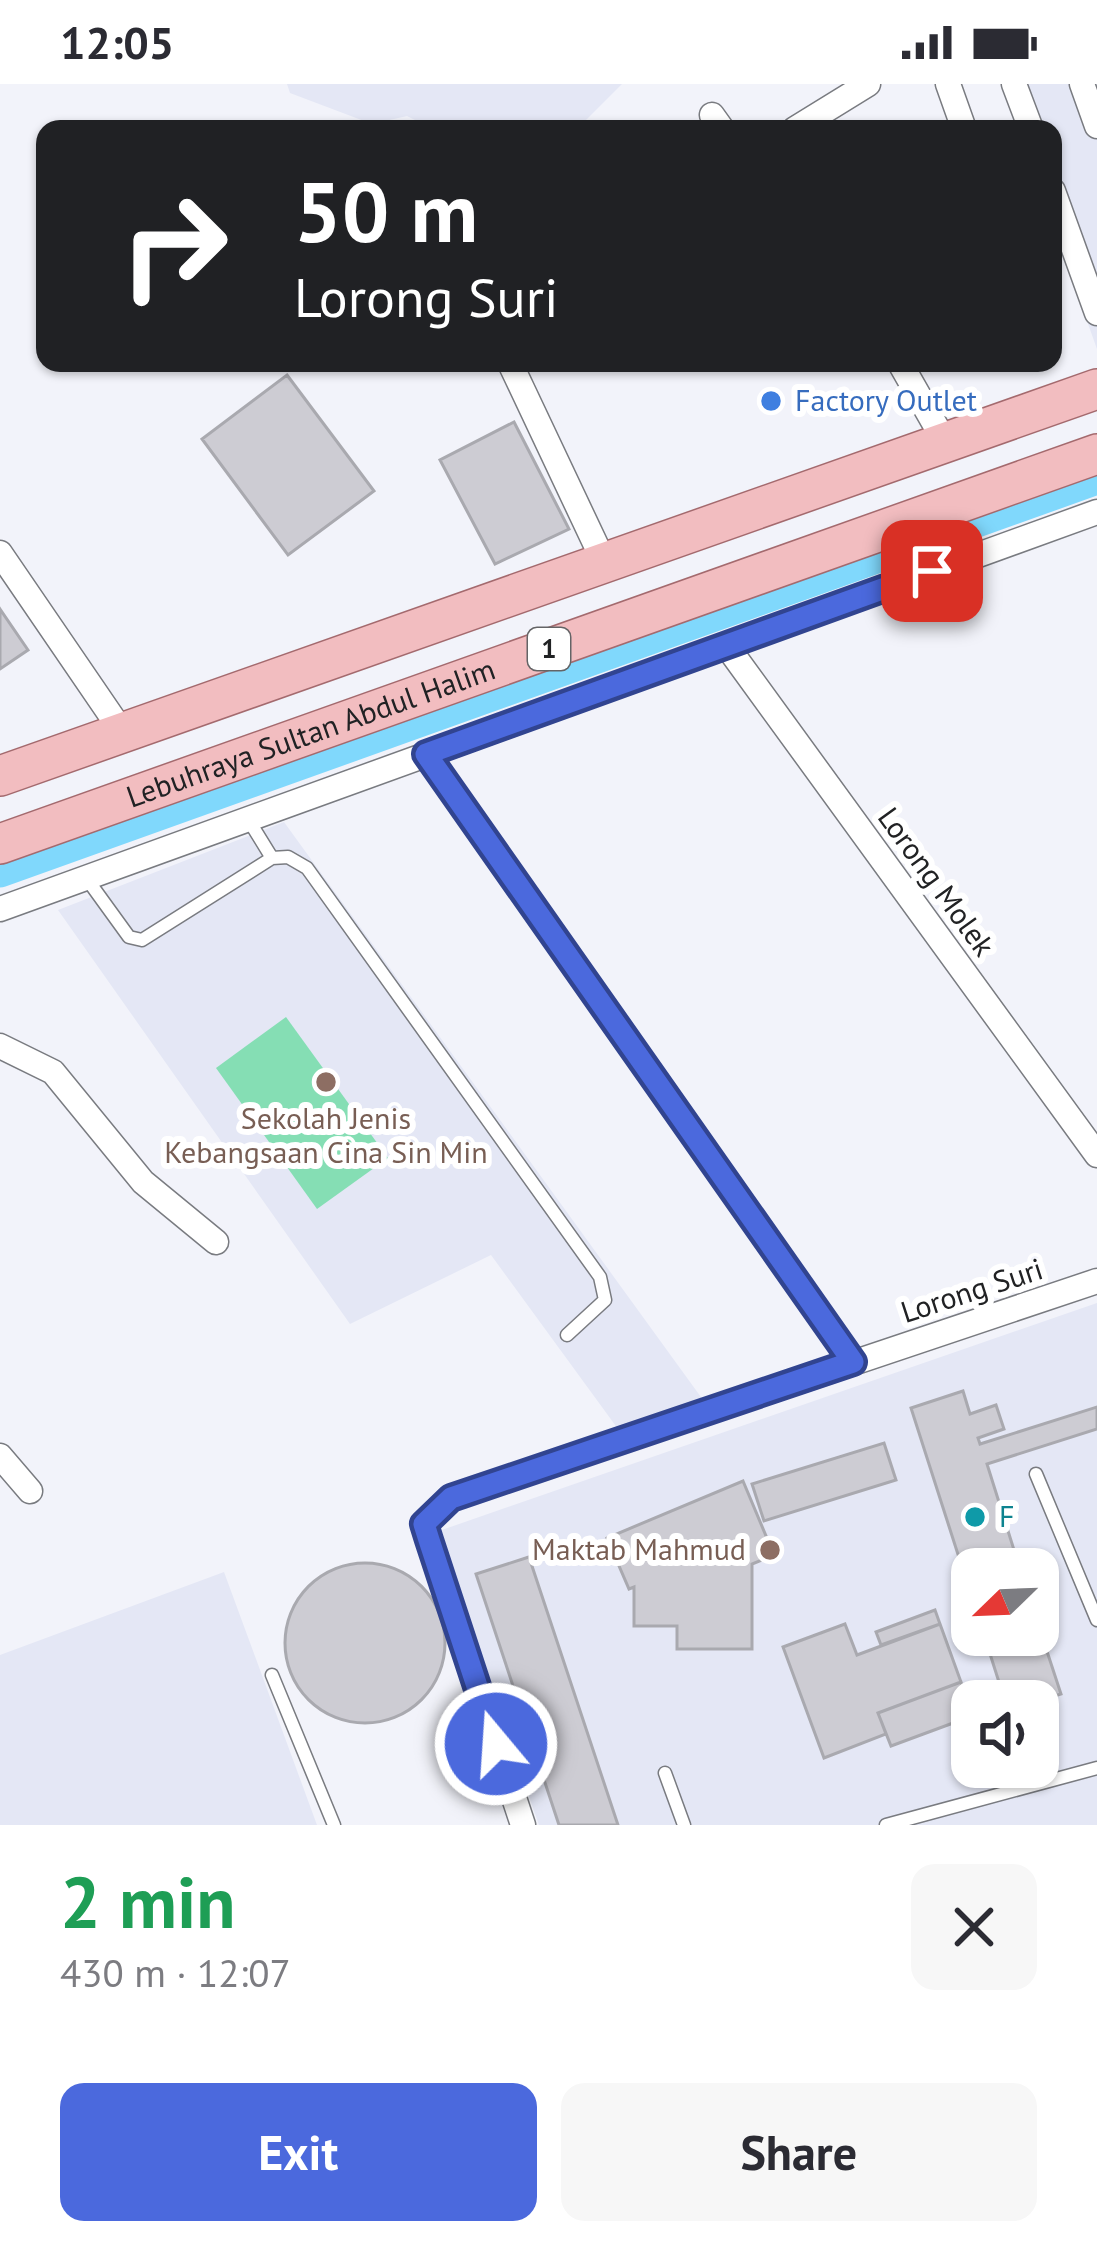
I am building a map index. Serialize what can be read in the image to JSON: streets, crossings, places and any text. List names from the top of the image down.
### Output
{
  "streets": {
    "main road": ["1", "Lebuhraya Sultan Abdul Halim"],
    "street": ["Lorong Molek", "Lorong Suri"]
  },
  "places": [
    "Factory Outlet",
    "Sekolah Jenis Kebangsaan Cina Sin Min",
    "F",
    "Maktab Mahmud"
  ],
  "north": "bottom left",
  "page": {
    "status": "12:05",
    "turn": ["50 m", "Lorong Suri"],
    "heading": ["2 min", "430 m · 12:07"],
    "buttons": ["Exit", "Share"]
  }
}
